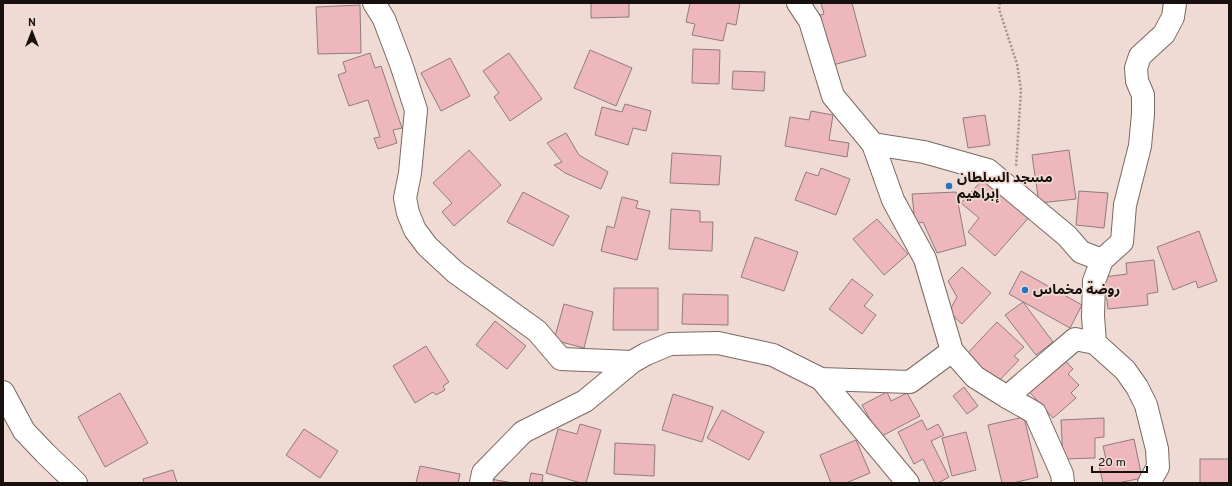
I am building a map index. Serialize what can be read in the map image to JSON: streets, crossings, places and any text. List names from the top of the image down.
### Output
{
  "places": ["مسجد السلطان إبراهيم", "روضة مخماس"],
  "scale_bar": "20 m",
  "north": "top"
}
